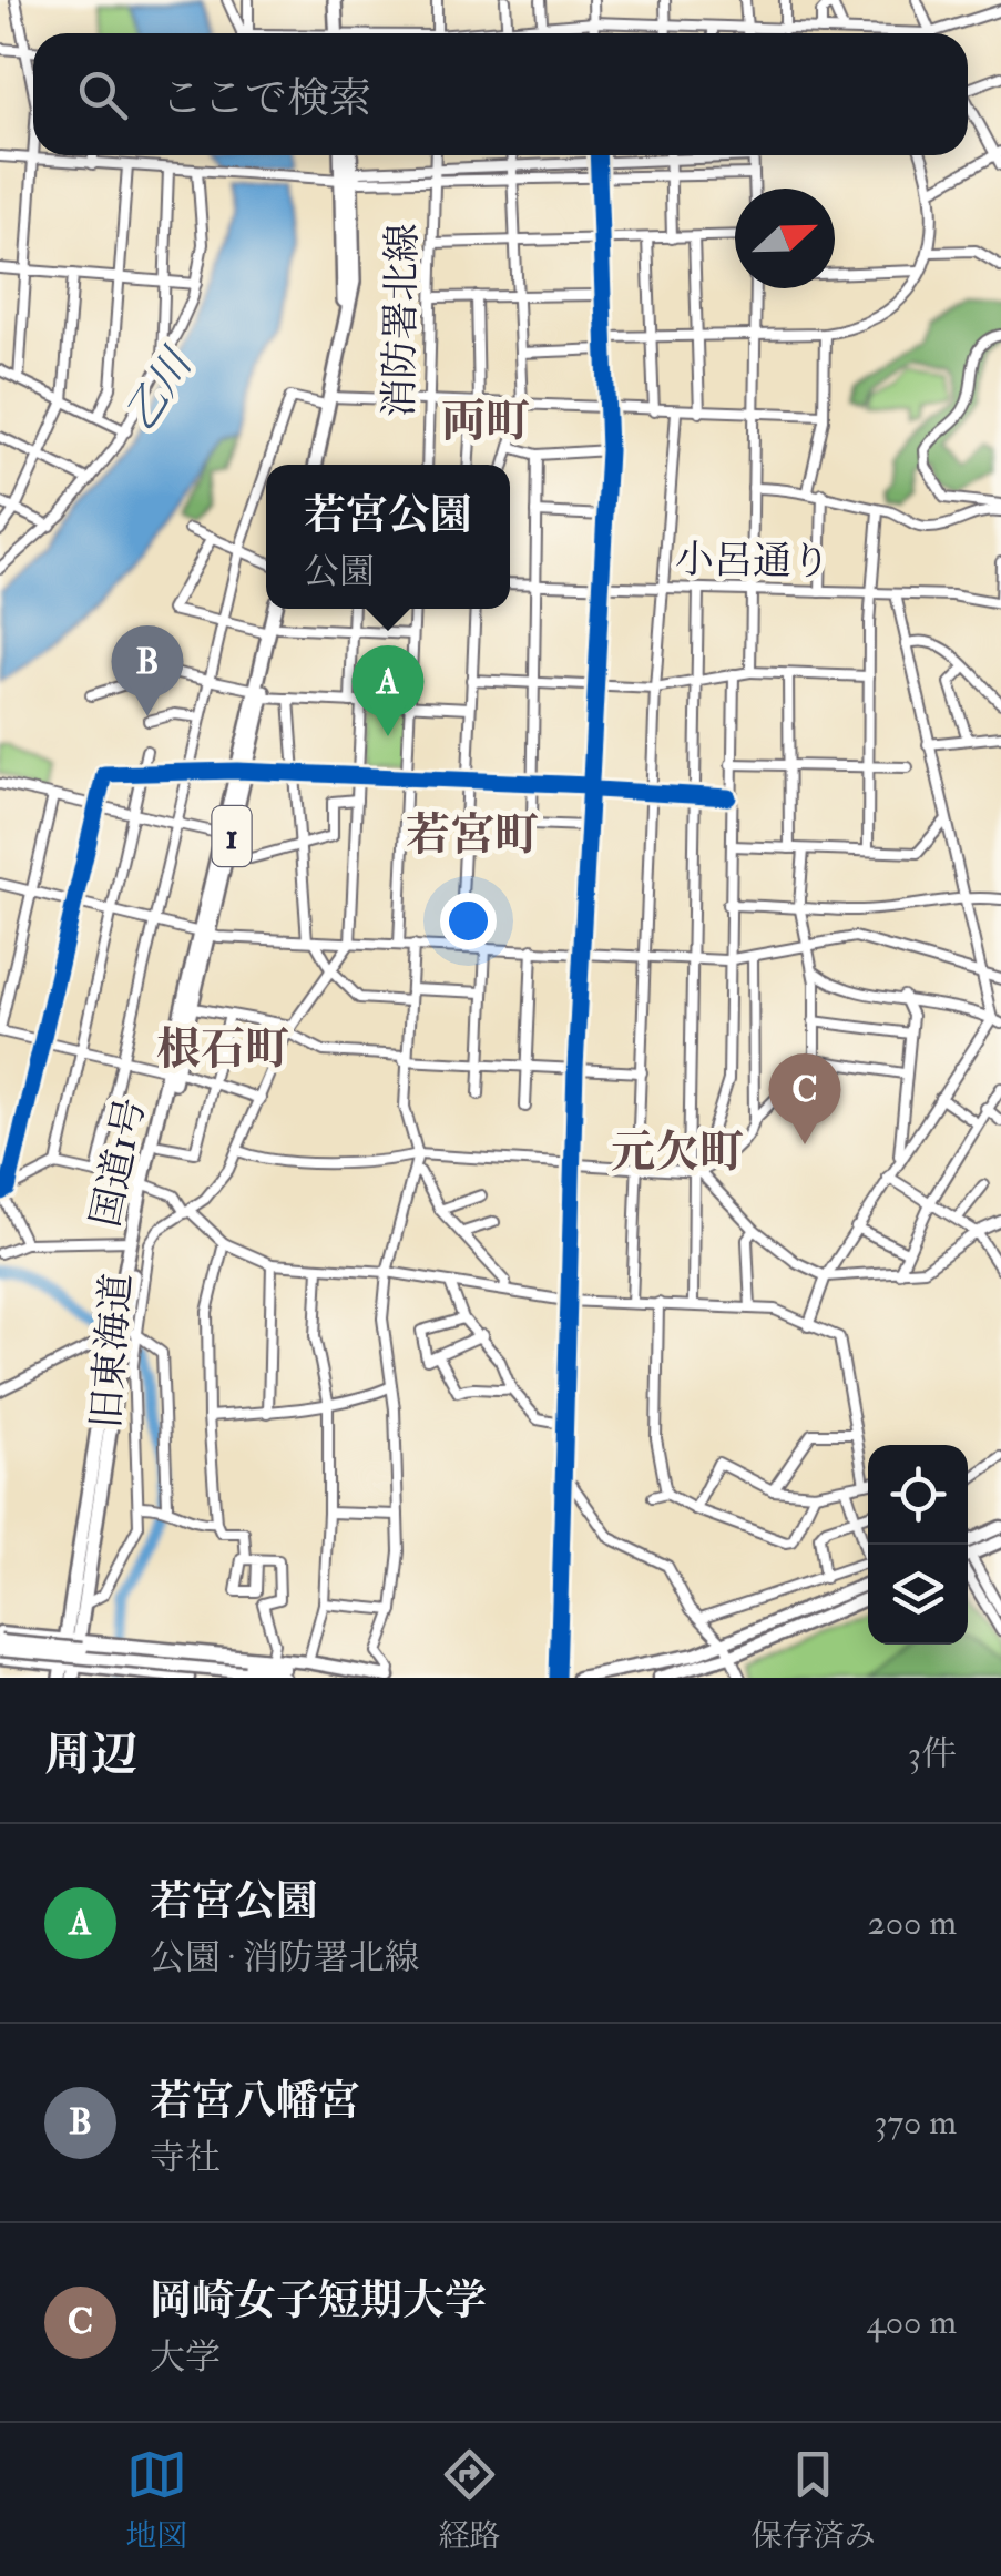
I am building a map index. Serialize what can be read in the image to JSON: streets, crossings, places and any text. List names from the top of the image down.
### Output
{
  "streets": {
    "highway": ["1", "国道1号"],
    "street": ["消防署北線", "小呂通り", "旧東海道"]
  },
  "crossings": [
    ["国道1号", "旧東海道"]
  ],
  "districts": [
    "両町",
    "若宮町",
    "根石町",
    "元欠町"
  ],
  "water": ["乙川"],
  "north": "right",
  "page": {
    "search": "ここで検索",
    "popup": ["若宮公園", "公園"],
    "pins": ["B", "A", "C"],
    "heading": ["周辺", "3件"],
    "list": [
      {
        "mark": "A",
        "name": "若宮公園",
        "note": "公園 · 消防署北線",
        "value": "200 m"
      },
      {
        "mark": "B",
        "name": "若宮八幡宮",
        "note": "寺社",
        "value": "370 m"
      },
      {
        "mark": "C",
        "name": "岡崎女子短期大学",
        "note": "大学",
        "value": "400 m"
      }
    ],
    "nav": ["地図", "経路", "保存済み"]
  }
}
